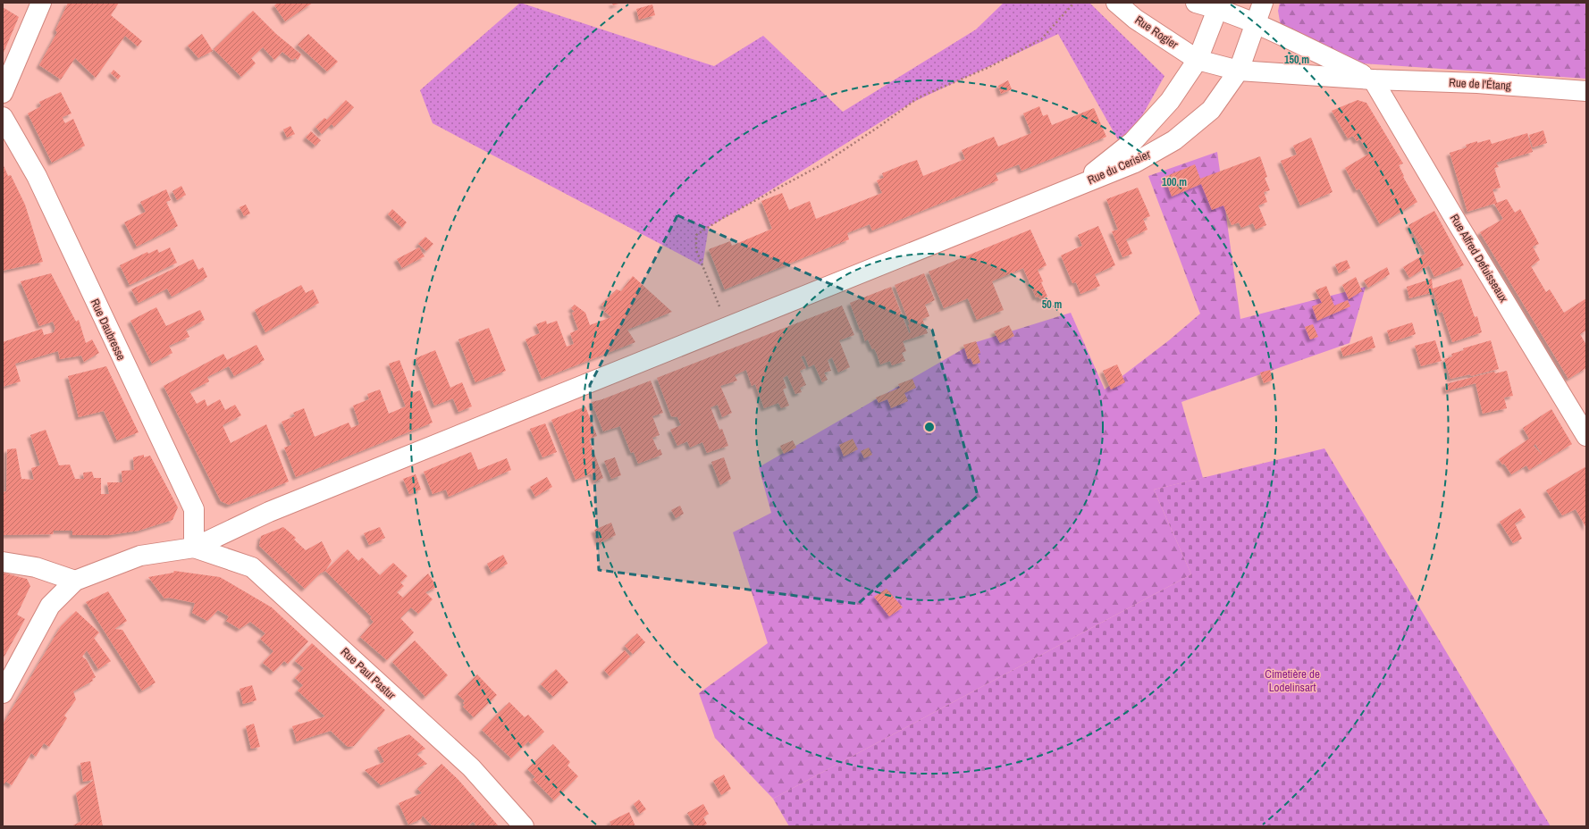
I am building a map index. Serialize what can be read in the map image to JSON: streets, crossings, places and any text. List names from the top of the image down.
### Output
{
  "streets": {
    "street": [
      "Rue Rogier",
      "Rue de l'Étang",
      "Rue du Cerisier",
      "Rue Alfred Defuisseaux",
      "Rue Daubresse",
      "Rue Paul Pastur"
    ]
  },
  "crossings": [
    ["Rue Rogier", "Rue de l'Étang"],
    ["Rue Rogier", "Rue du Cerisier"],
    ["Rue de l'Étang", "Rue du Cerisier"],
    ["Rue de l'Étang", "Rue Alfred Defuisseaux"],
    ["Rue Daubresse", "Rue Paul Pastur"]
  ],
  "parks": ["Cimetière de Lodelinsart"],
  "rings": ["150 m", "100 m", "50 m"]
}
